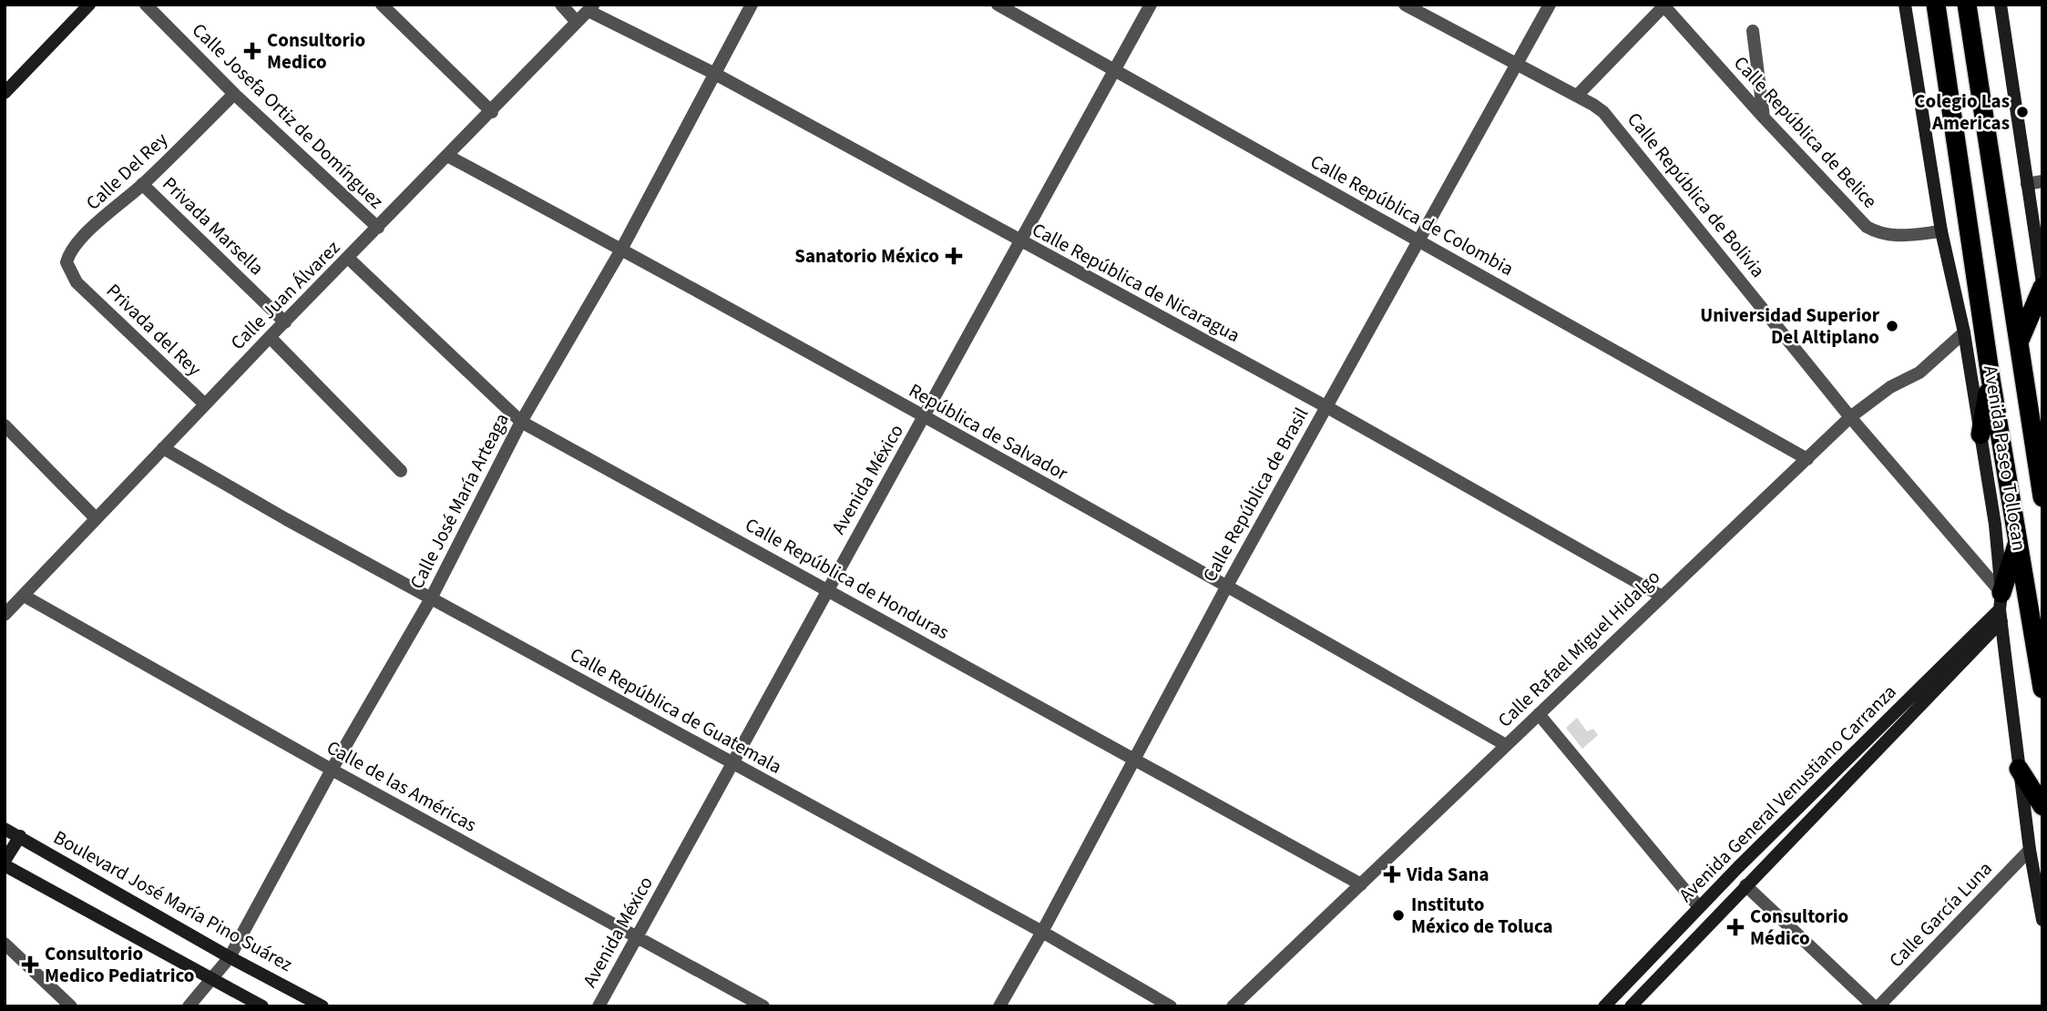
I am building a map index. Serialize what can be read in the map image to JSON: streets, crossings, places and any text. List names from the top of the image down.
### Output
{
  "streets": {
    "highway": ["Avenida Paseo Tollocan"],
    "main road": ["Avenida General Venustiano Carranza", "Boulevard José María Pino Suárez"],
    "street": [
      "Calle Josefa Ortiz de Domínguez",
      "Calle República de Belice",
      "Calle Del Rey",
      "Calle República de Bolivia",
      "Calle República de Colombia",
      "Privada Marsella",
      "Calle República de Nicaragua",
      "Calle Juan Álvarez",
      "Privada del Rey",
      "República de Salvador",
      "Avenida México",
      "Calle República de Brasil",
      "Calle José María Arteaga",
      "Calle República de Honduras",
      "Calle Rafael Miguel Hidalgo",
      "Calle República de Guatemala",
      "Calle de las Américas",
      "Calle García Luna"
    ]
  },
  "crossings": [
    ["Calle Josefa Ortiz de Domínguez", "Calle Del Rey"],
    ["Calle Josefa Ortiz de Domínguez", "Calle Juan Álvarez"],
    ["Calle República de Belice", "Avenida Paseo Tollocan"],
    ["Calle Del Rey", "Privada Marsella"],
    ["Calle Del Rey", "Privada del Rey"],
    ["Calle República de Bolivia", "Avenida Paseo Tollocan"],
    ["Calle República de Bolivia", "Calle República de Brasil"],
    ["Calle República de Bolivia", "Calle Rafael Miguel Hidalgo"],
    ["Calle República de Bolivia", "Avenida General Venustiano Carranza"],
    ["Calle República de Colombia", "Avenida México"],
    ["Calle República de Colombia", "Calle República de Brasil"],
    ["Calle República de Colombia", "Calle Rafael Miguel Hidalgo"],
    ["Privada Marsella", "Calle Juan Álvarez"],
    ["Calle República de Nicaragua", "Calle Juan Álvarez"],
    ["Calle República de Nicaragua", "Avenida México"],
    ["Calle República de Nicaragua", "Calle República de Brasil"],
    ["Calle República de Nicaragua", "Calle José María Arteaga"],
    ["Calle República de Nicaragua", "Calle Rafael Miguel Hidalgo"],
    ["Calle Juan Álvarez", "Privada del Rey"],
    ["Calle Juan Álvarez", "República de Salvador"],
    ["Calle Juan Álvarez", "Calle República de Honduras"],
    ["Calle Juan Álvarez", "Calle República de Guatemala"],
    ["Calle Juan Álvarez", "Calle de las Américas"],
    ["República de Salvador", "Avenida México"],
    ["República de Salvador", "Calle República de Brasil"],
    ["República de Salvador", "Calle José María Arteaga"],
    ["República de Salvador", "Calle Rafael Miguel Hidalgo"],
    ["Avenida Paseo Tollocan", "Calle Rafael Miguel Hidalgo"],
    ["Avenida Paseo Tollocan", "Avenida General Venustiano Carranza"],
    ["Avenida Paseo Tollocan", "Calle García Luna"],
    ["Avenida México", "Calle República de Honduras"],
    ["Avenida México", "Calle República de Guatemala"],
    ["Avenida México", "Calle de las Américas"],
    ["Calle República de Brasil", "Calle República de Honduras"],
    ["Calle República de Brasil", "Calle República de Guatemala"],
    ["Calle José María Arteaga", "Calle República de Honduras"],
    ["Calle José María Arteaga", "Calle República de Guatemala"],
    ["Calle José María Arteaga", "Calle de las Américas"],
    ["Calle José María Arteaga", "Boulevard José María Pino Suárez"],
    ["Calle República de Honduras", "Calle Rafael Miguel Hidalgo"]
  ],
  "places": {
    "health": [
      "Consultorio Medico",
      "Sanatorio México",
      "Vida Sana",
      "Consultorio Médico",
      "Consultorio Medico Pediatrico"
    ],
    "other": ["Colegio Las Americas", "Universidad Superior Del Altiplano", "Instituto México de Toluca"]
  }
}
